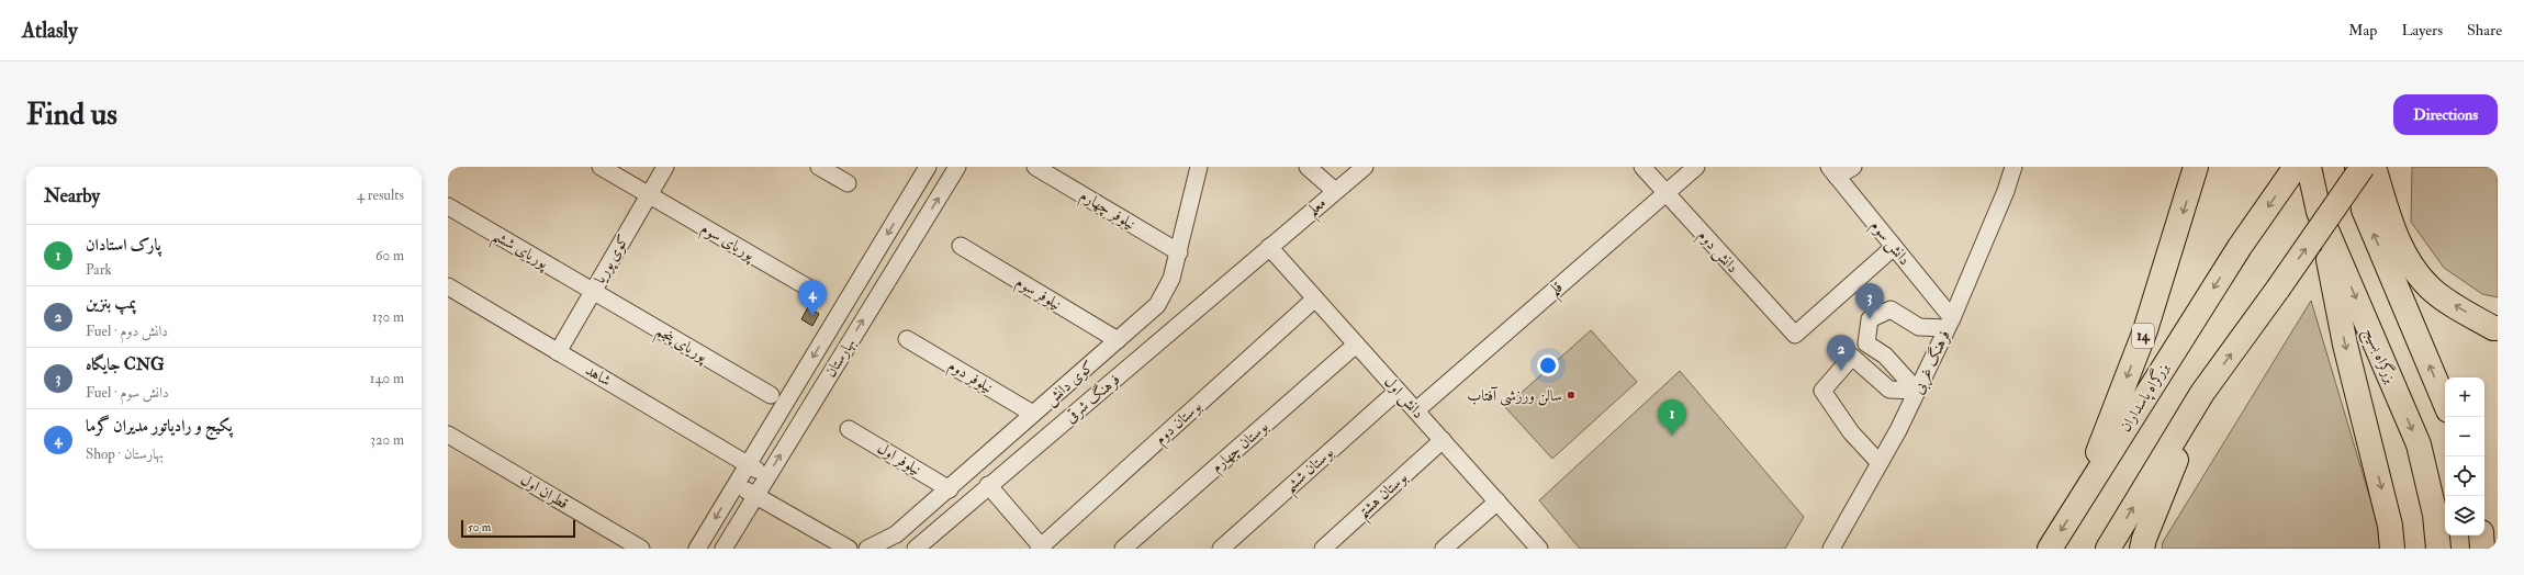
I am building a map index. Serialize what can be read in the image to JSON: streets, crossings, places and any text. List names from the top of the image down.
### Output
{
  "streets": {
    "highway": ["14", "بزرگراه بسیج", "بزرگراه پاسداران"],
    "street": [
      "معلم",
      "نیلوفر چهارم",
      "پوریای سوم",
      "دانش سوم",
      "پوریای ششم",
      "دانش دوم",
      "کوی پوریا",
      "قلم",
      "نیلوفر سوم",
      "پوریای پنجم",
      "بهارستان",
      "فرهنگ غربی",
      "شاهد",
      "نیلوفر دوم",
      "کوی دانش",
      "دانش اول",
      "فرهنگ شرقی",
      "بوستان دوم",
      "بوستان چهارم",
      "نیلوفر اول",
      "بوستان ششم",
      "قطران اول",
      "بوستان هشتم"
    ]
  },
  "crossings": [
    ["معلم", "دانش اول"],
    ["معلم", "فرهنگ شرقی"],
    ["نیلوفر چهارم", "کوی دانش"],
    ["پوریای سوم", "کوی پوریا"],
    ["دانش سوم", "دانش دوم"],
    ["دانش سوم", "فرهنگ غربی"],
    ["پوریای ششم", "کوی پوریا"],
    ["پوریای ششم", "پوریای پنجم"],
    ["دانش دوم", "قلم"],
    ["کوی پوریا", "پوریای پنجم"],
    ["کوی پوریا", "شاهد"],
    ["قلم", "دانش اول"],
    ["نیلوفر سوم", "کوی دانش"],
    ["14", "بزرگراه پاسداران"],
    ["بهارستان", "شاهد"],
    ["نیلوفر دوم", "کوی دانش"],
    ["کوی دانش", "نیلوفر اول"],
    ["دانش اول", "فرهنگ شرقی"],
    ["دانش اول", "بوستان دوم"],
    ["دانش اول", "بوستان چهارم"],
    ["دانش اول", "بوستان ششم"],
    ["دانش اول", "بوستان هشتم"]
  ],
  "places": ["سالن ورزشی آفتاب"],
  "scale_bar": "50 m",
  "page": {
    "header": "Atlasly",
    "nav": ["Map", "Layers", "Share"],
    "buttons": "Directions",
    "title": "Find us",
    "heading": ["Nearby", "4 results"],
    "list": [
      {
        "mark": "1",
        "name": "پارک استادان",
        "note": "Park",
        "value": "60 m"
      },
      {
        "mark": "2",
        "name": "پمپ بنزین",
        "note": "Fuel · دانش دوم",
        "value": "130 m"
      },
      {
        "mark": "3",
        "name": "جایگاه CNG",
        "note": "Fuel · دانش سوم",
        "value": "140 m"
      },
      {
        "mark": "4",
        "name": "پکیج و رادیاتور مدیران گرما",
        "note": "Shop · بهارستان",
        "value": "320 m"
      }
    ],
    "pins": [
      "4",
      "3",
      "2",
      "1"
    ],
    "map_buttons": ["+", "−"],
    "scale": "50 m"
  }
}
